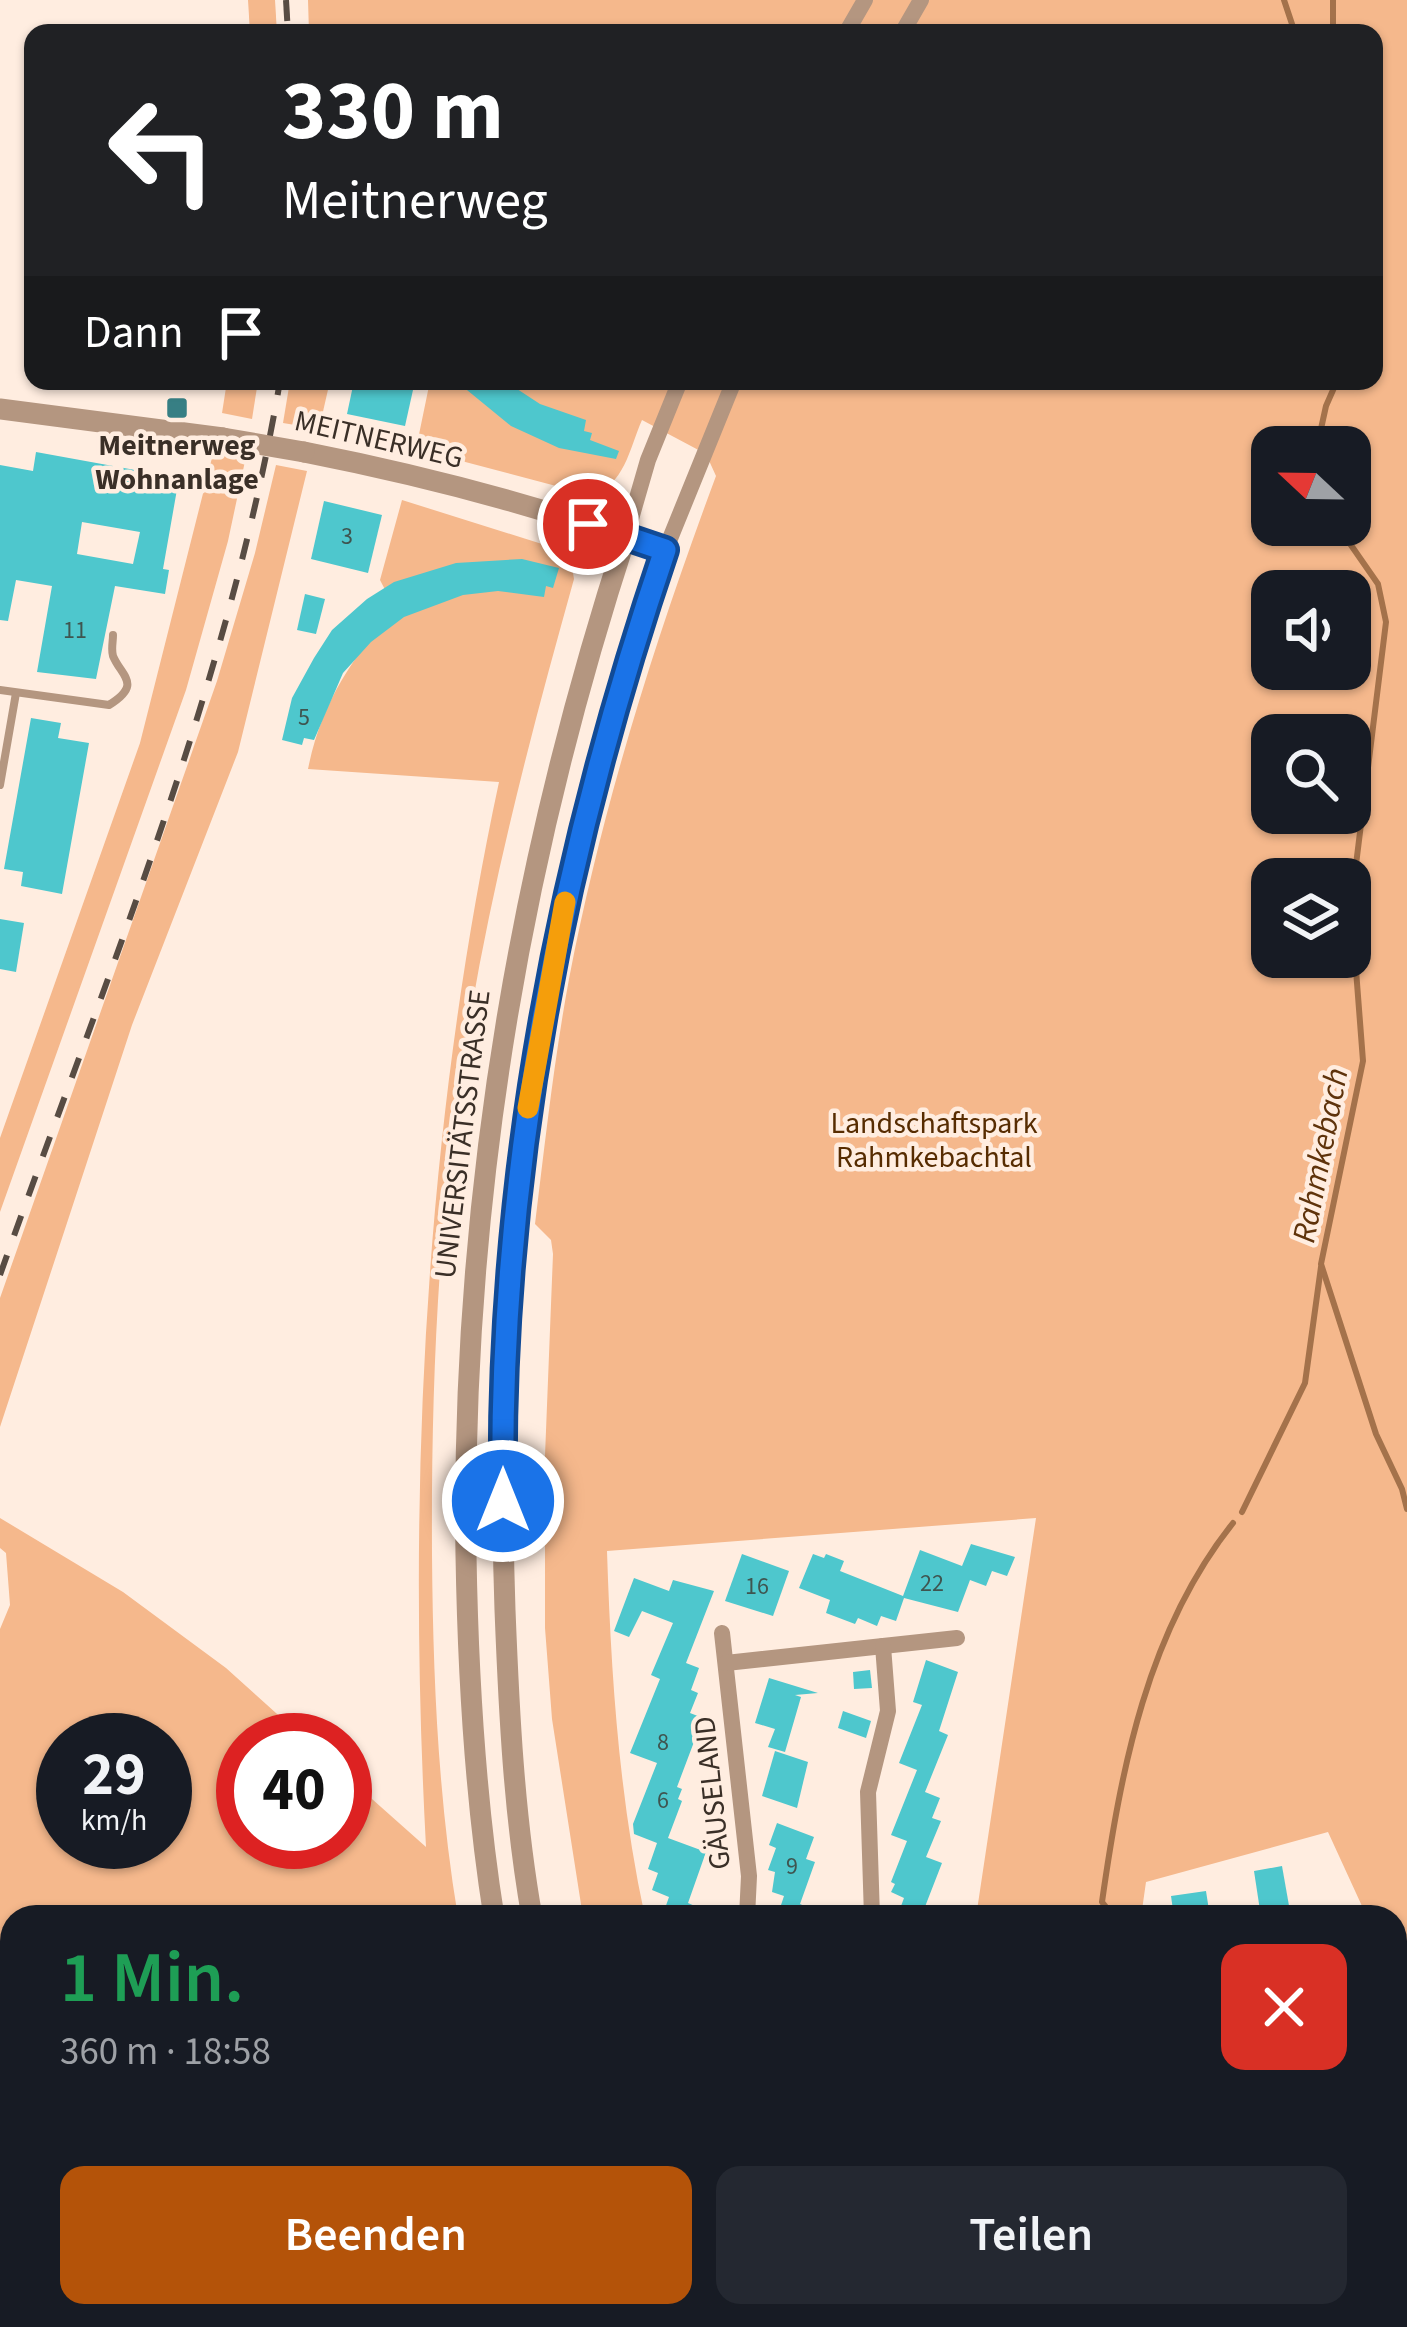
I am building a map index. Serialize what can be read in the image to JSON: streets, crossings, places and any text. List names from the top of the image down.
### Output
{
  "streets": {
    "street": ["MEITNERWEG", "UNIVERSITÄTSSTRASSE", "GÄUSELAND"]
  },
  "crossings": [
    ["MEITNERWEG", "UNIVERSITÄTSSTRASSE"]
  ],
  "water": ["Rahmkebach"],
  "parks": ["Landschaftspark Rahmkebachtal"],
  "places": {
    "transit": ["Meitnerweg Wohnanlage"]
  },
  "house_numbers": [
    "3",
    "11",
    "5",
    "22",
    "16",
    "8",
    "6",
    "9"
  ],
  "north": "left",
  "page": {
    "turn": ["330 m", "Meitnerweg"],
    "then": "Dann",
    "speed": "29 km/h",
    "limit": "40",
    "heading": ["1 Min.", "360 m · 18:58"],
    "buttons": ["Beenden", "Teilen"]
  }
}
